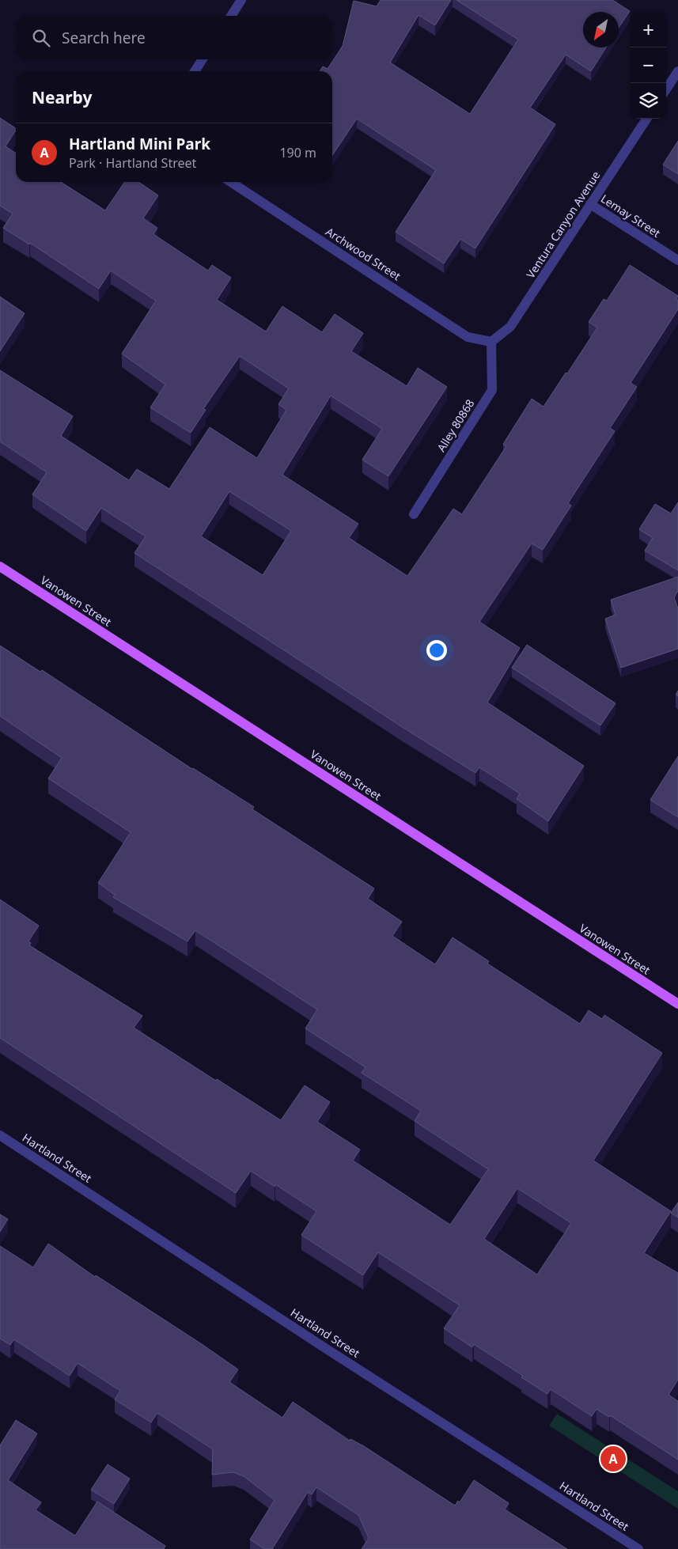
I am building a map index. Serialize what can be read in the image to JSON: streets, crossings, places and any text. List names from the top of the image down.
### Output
{
  "streets": {
    "main road": ["Vanowen Street"],
    "street": [
      "Lemay Street",
      "Ventura Canyon Avenue",
      "Archwood Street",
      "Alley 80868",
      "Hartland Street"
    ]
  },
  "crossings": [
    ["Lemay Street", "Ventura Canyon Avenue"],
    ["Ventura Canyon Avenue", "Archwood Street"],
    ["Ventura Canyon Avenue", "Alley 80868"],
    ["Archwood Street", "Alley 80868"]
  ],
  "north": "bottom left",
  "page": {
    "map_buttons": ["+", "−"],
    "search": "Search here",
    "heading": "Nearby",
    "list": [
      {
        "mark": "A",
        "name": "Hartland Mini Park",
        "note": "Park · Hartland Street",
        "value": "190 m"
      }
    ],
    "pins": "A"
  }
}
